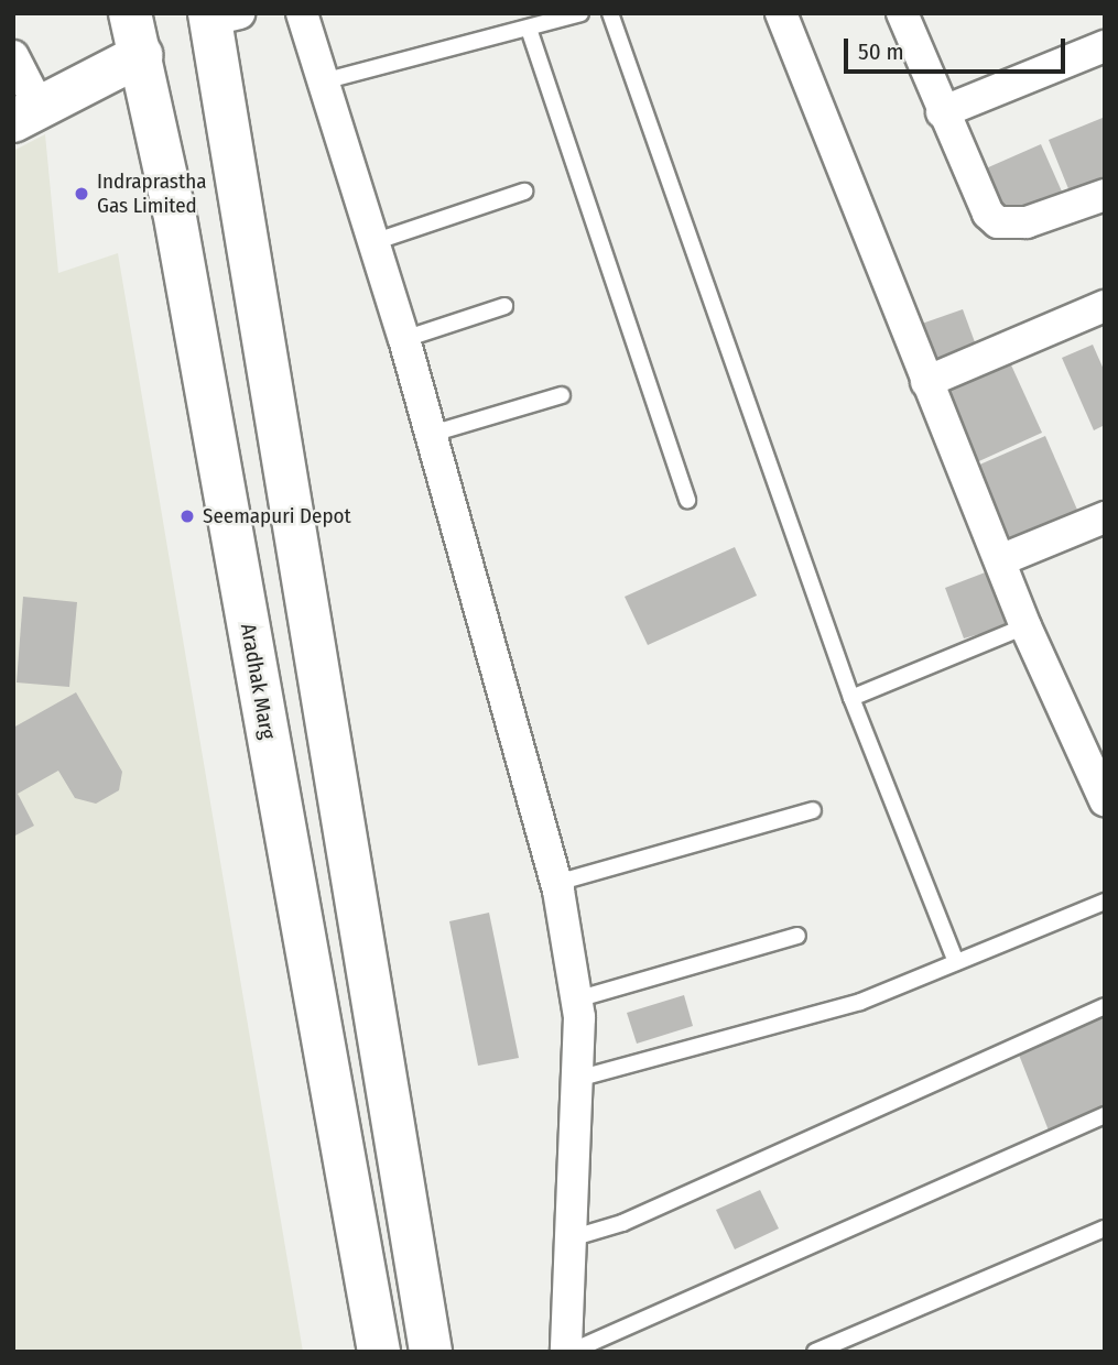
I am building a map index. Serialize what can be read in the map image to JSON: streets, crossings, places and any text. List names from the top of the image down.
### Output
{
  "streets": {
    "main road": ["Aradhak Marg"]
  },
  "places": ["Indraprastha Gas Limited", "Seemapuri Depot"],
  "scale_bar": "50 m"
}
